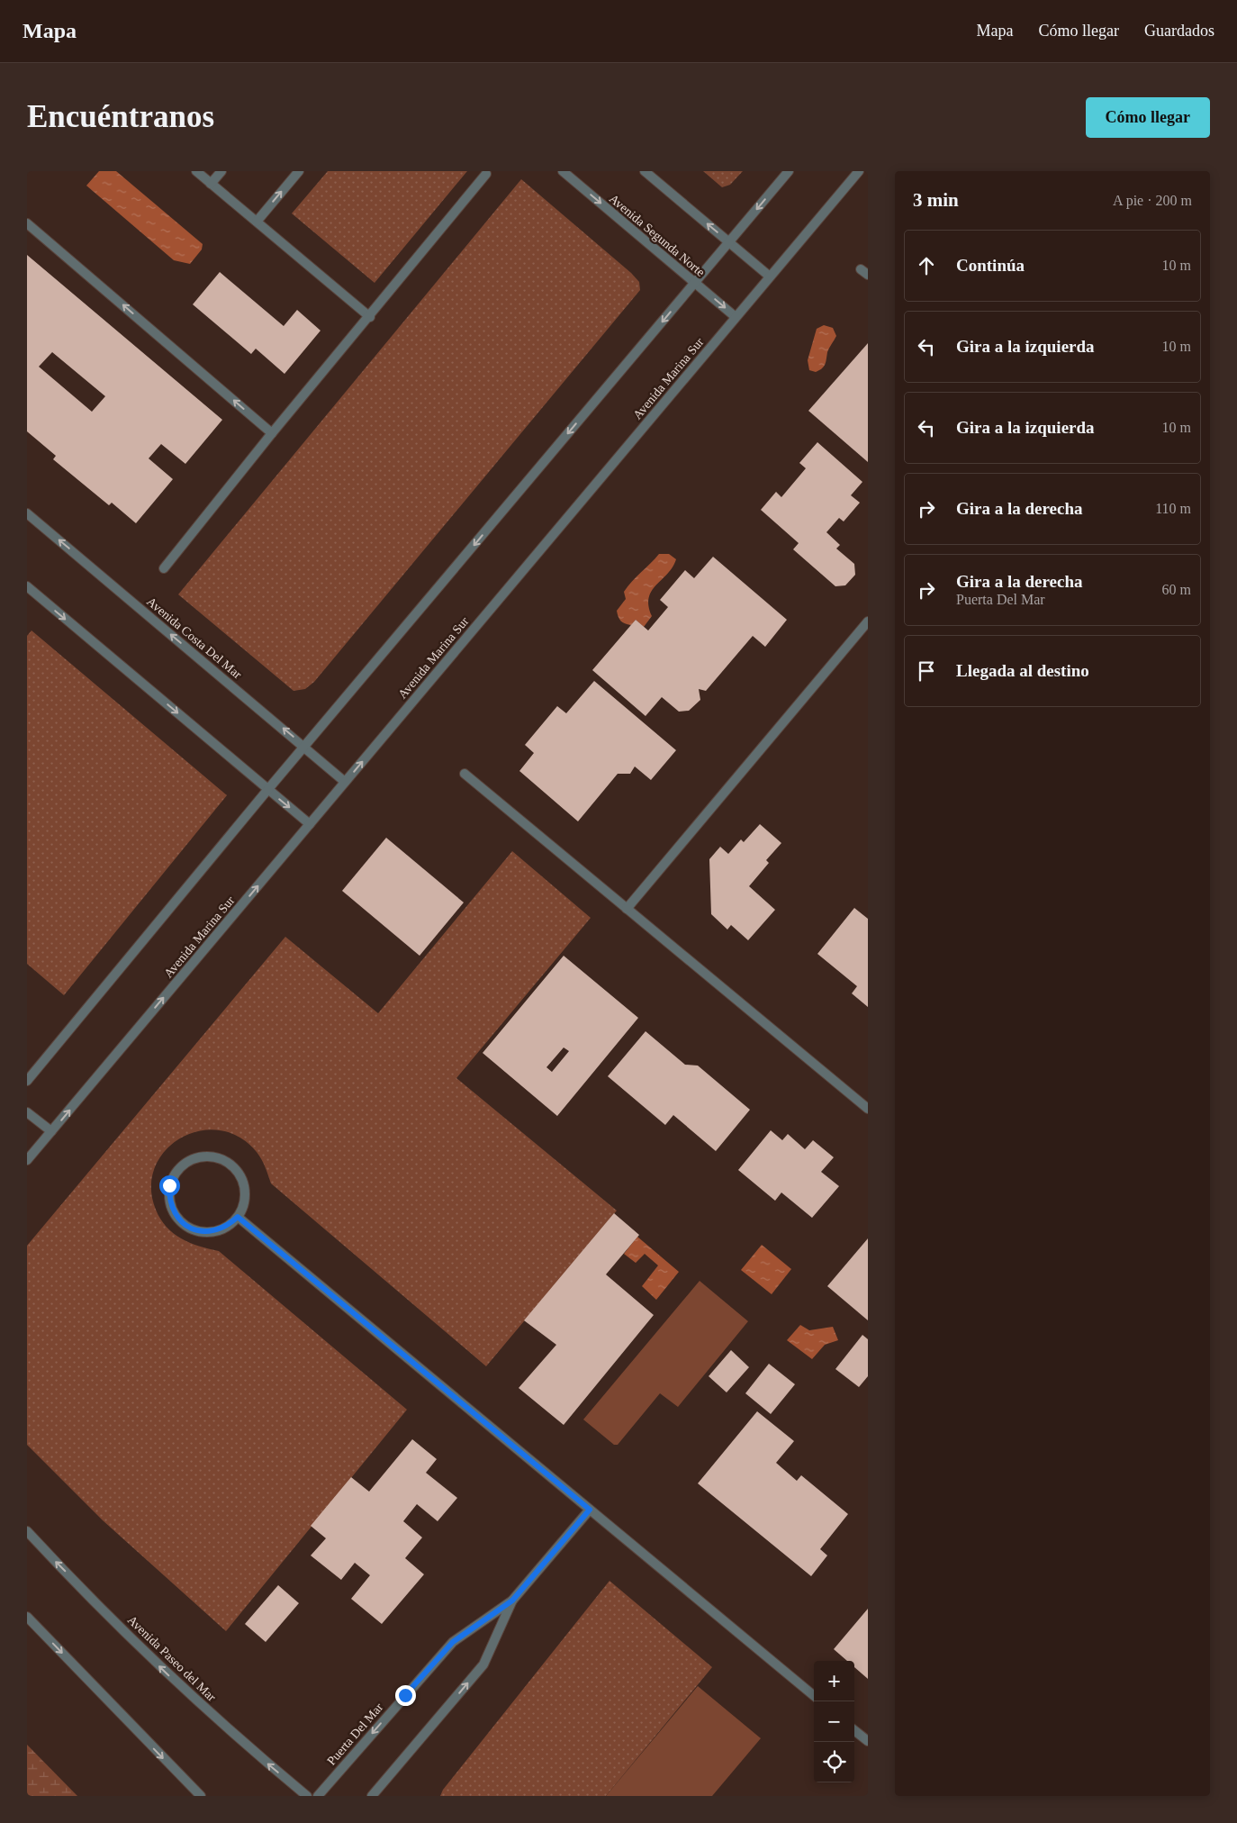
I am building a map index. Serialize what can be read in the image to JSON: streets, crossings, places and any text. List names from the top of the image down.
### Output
{
  "streets": {
    "street": [
      "Avenida Segunda Norte",
      "Avenida Marina Sur",
      "Avenida Costa Del Mar",
      "Avenida Paseo del Mar",
      "Puerta Del Mar"
    ]
  },
  "crossings": [
    ["Avenida Segunda Norte", "Avenida Marina Sur"],
    ["Avenida Marina Sur", "Avenida Costa Del Mar"]
  ],
  "page": {
    "header": "Mapa",
    "nav": ["Mapa", "Cómo llegar", "Guardados"],
    "buttons": "Cómo llegar",
    "title": "Encuéntranos",
    "heading": ["3 min", "A pie · 200 m"],
    "list": [
      ["Continúa", "10 m"],
      ["Gira a la izquierda", "10 m"],
      ["Gira a la izquierda", "10 m"],
      ["Gira a la derecha", "110 m"],
      ["Gira a la derecha", "Puerta Del Mar", "60 m"],
      "Llegada al destino"
    ],
    "map_buttons": ["+", "−"]
  }
}
